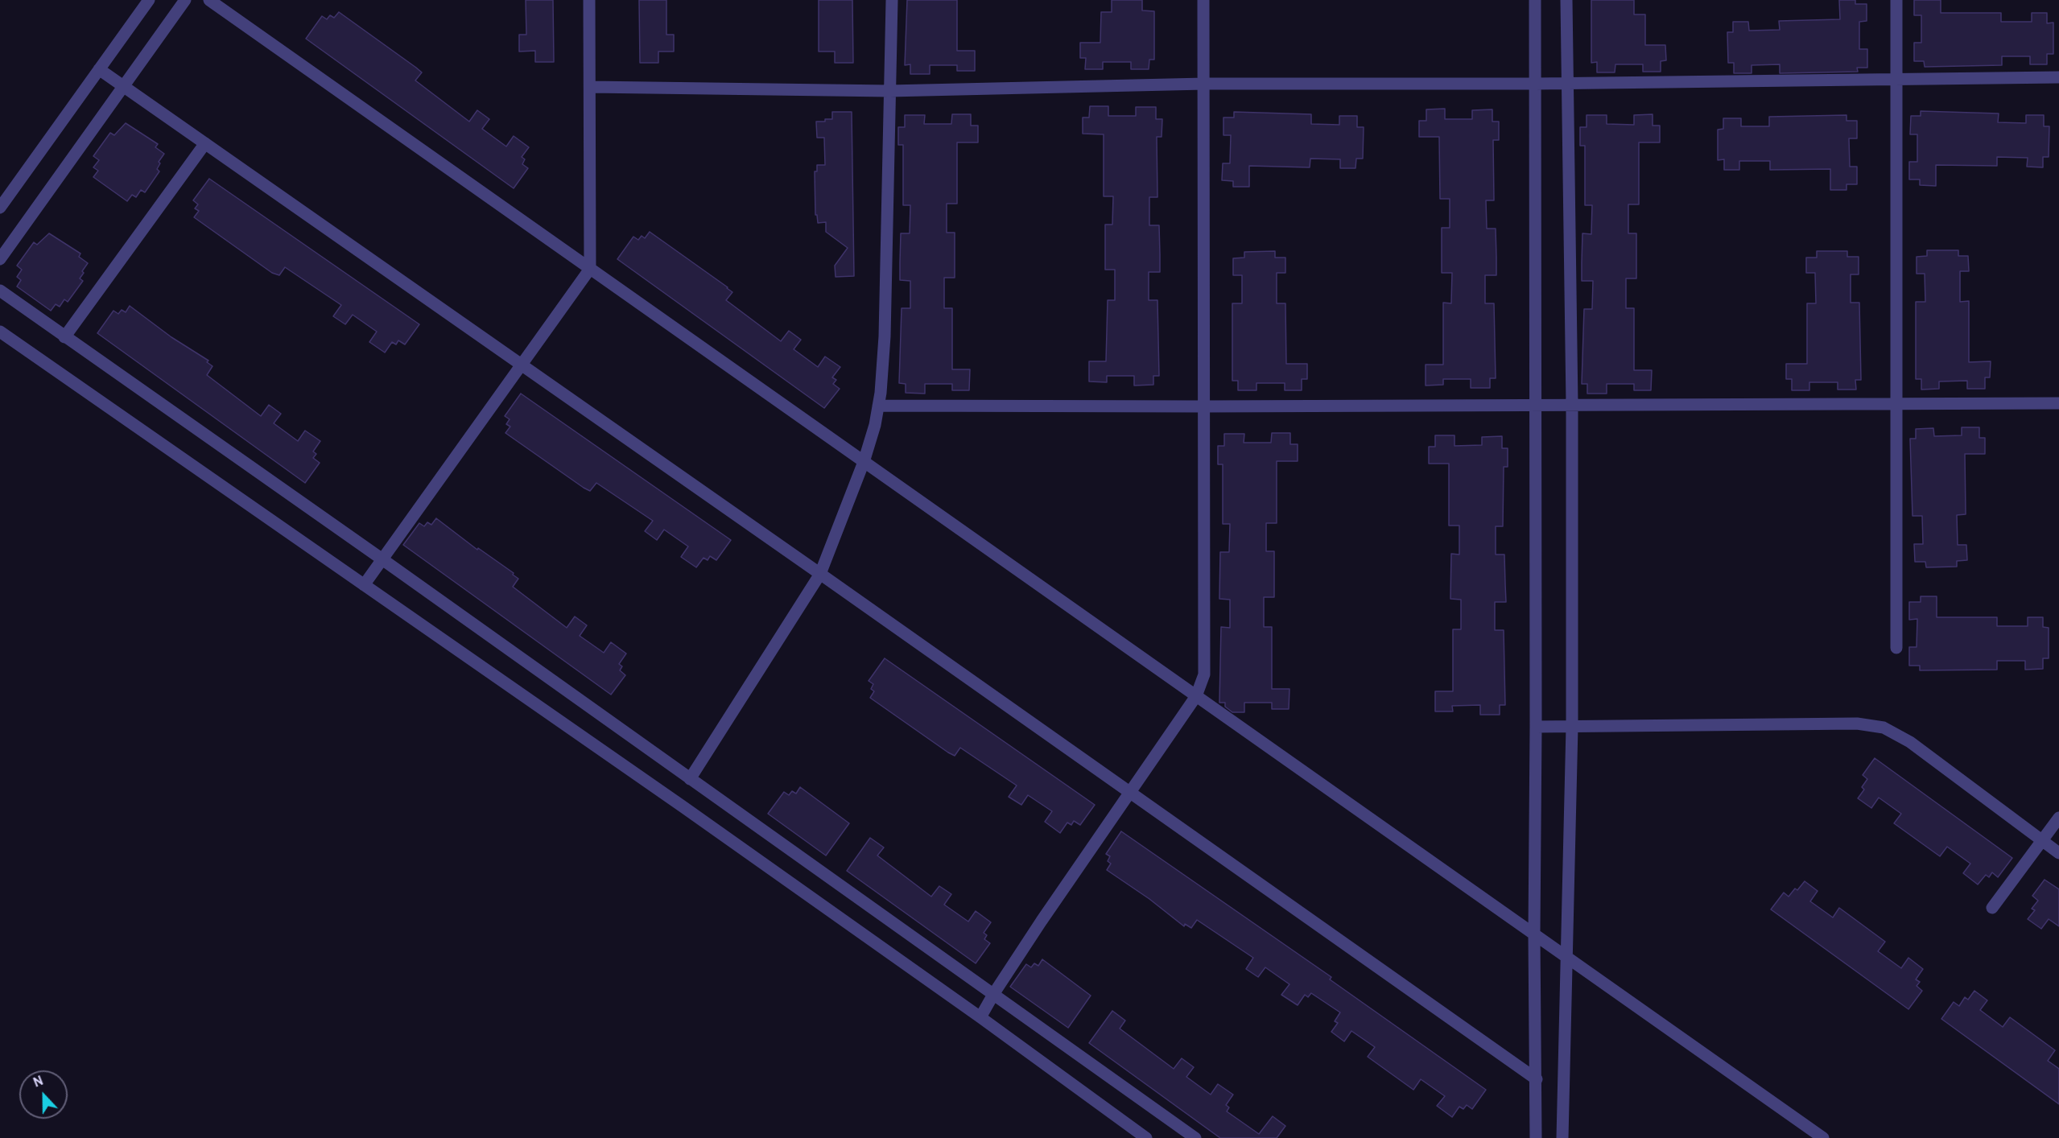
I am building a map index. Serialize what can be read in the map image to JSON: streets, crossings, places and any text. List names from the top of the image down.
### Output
{
  "north": "top"
}
